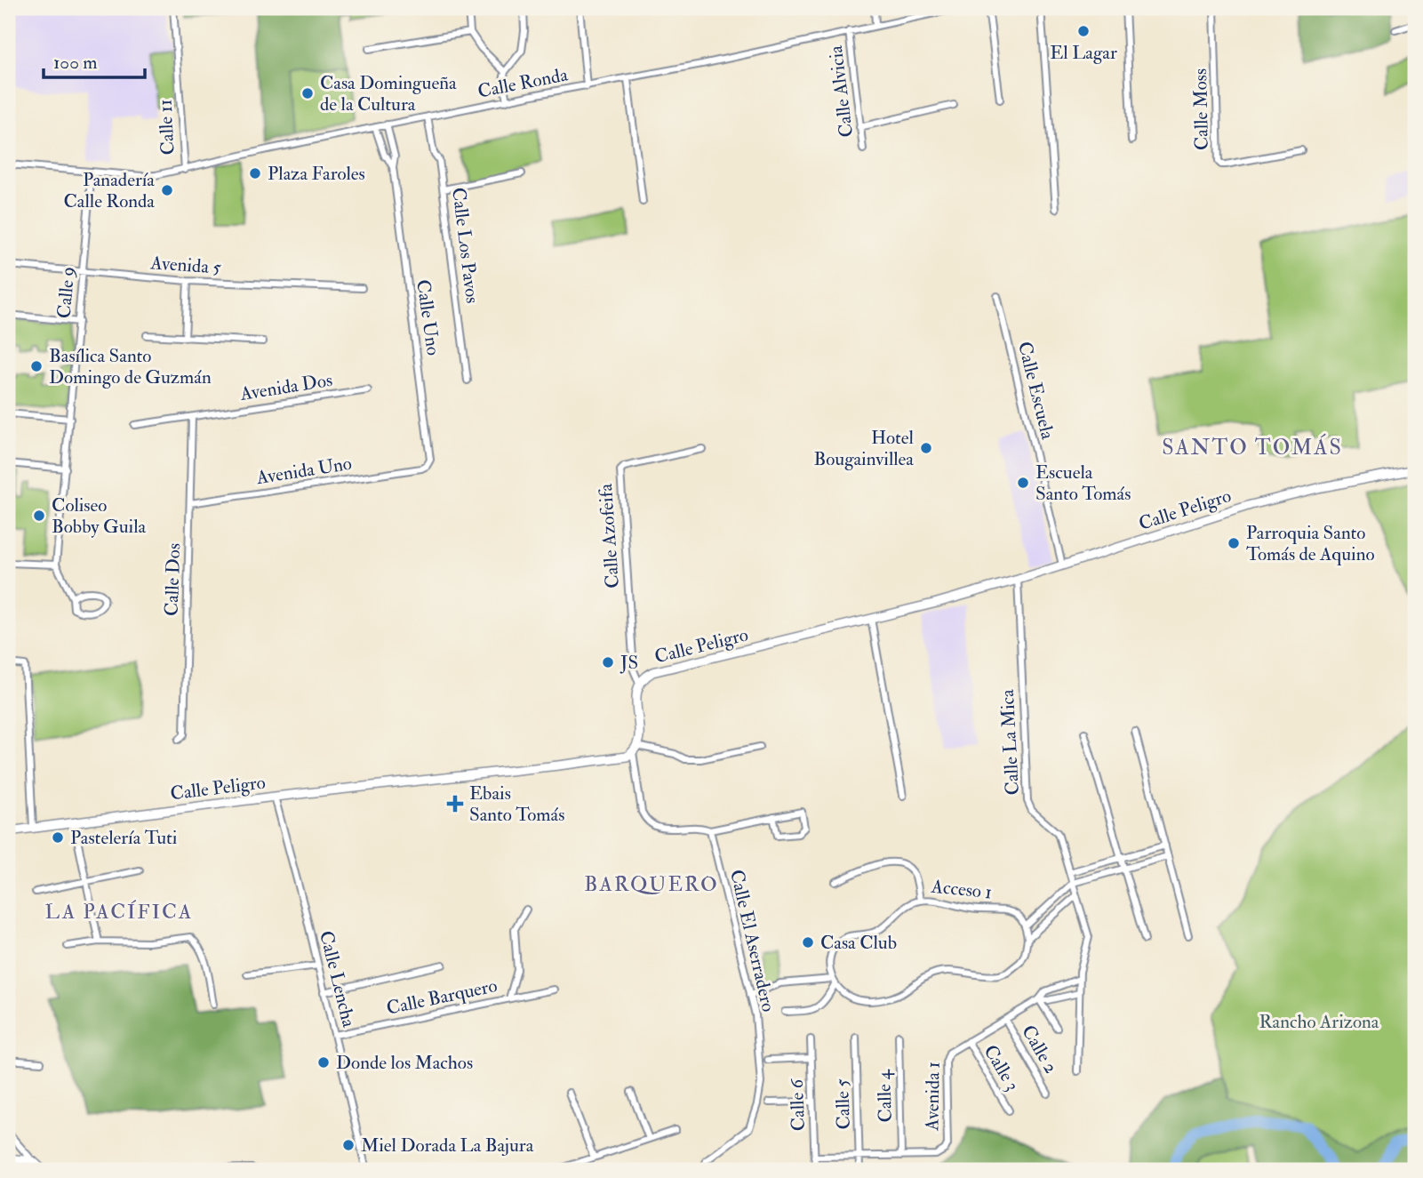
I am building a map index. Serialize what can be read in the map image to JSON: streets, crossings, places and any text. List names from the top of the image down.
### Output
{
  "streets": {
    "main road": ["Calle Peligro"],
    "street": [
      "Calle Ronda",
      "Calle Alvicia",
      "Calle Moss",
      "Calle 11",
      "Calle Los Pavos",
      "Avenida 5",
      "Calle 9",
      "Calle Uno",
      "Avenida Dos",
      "Calle Escuela",
      "Avenida Uno",
      "Calle Azofeifa",
      "Calle Dos",
      "Calle La Mica",
      "Acceso 1",
      "Calle El Aserradero",
      "Calle Lencha",
      "Calle Barquero",
      "Calle 2",
      "Calle 3",
      "Calle 4",
      "Avenida 1",
      "Calle 5",
      "Calle 6"
    ]
  },
  "crossings": [
    ["Calle Ronda", "Calle Alvicia"],
    ["Calle Ronda", "Calle 11"],
    ["Calle Ronda", "Calle Los Pavos"],
    ["Calle Ronda", "Calle 9"],
    ["Calle Ronda", "Calle Uno"],
    ["Avenida 5", "Calle 9"],
    ["Calle Uno", "Avenida Uno"],
    ["Avenida Dos", "Calle Dos"],
    ["Calle Escuela", "Calle Peligro"],
    ["Avenida Uno", "Calle Dos"],
    ["Calle Peligro", "Calle Azofeifa"],
    ["Calle Peligro", "Calle La Mica"],
    ["Calle Peligro", "Calle Lencha"],
    ["Calle La Mica", "Avenida 1"],
    ["Calle Lencha", "Calle Barquero"],
    ["Calle 2", "Avenida 1"],
    ["Calle 3", "Avenida 1"],
    ["Calle 4", "Avenida 1"],
    ["Avenida 1", "Calle 5"],
    ["Avenida 1", "Calle 6"]
  ],
  "districts": ["SANTO TOMÁS", "BARQUERO", "LA PACÍFICA"],
  "parks": ["Rancho Arizona"],
  "places": {
    "other": [
      "El Lagar",
      "Casa Domingueña de la Cultura",
      "Plaza Faroles",
      "Panadería Calle Ronda",
      "Basílica Santo Domingo de Guzmán",
      "Hotel Bougainvillea",
      "Escuela Santo Tomás",
      "Coliseo Bobby Guila",
      "Parroquia Santo Tomás de Aquino",
      "JS",
      "Pastelería Tuti",
      "Casa Club",
      "Donde los Machos",
      "Miel Dorada La Bajura"
    ],
    "health": ["Ebais Santo Tomás"]
  },
  "scale_bar": "100 m"
}
